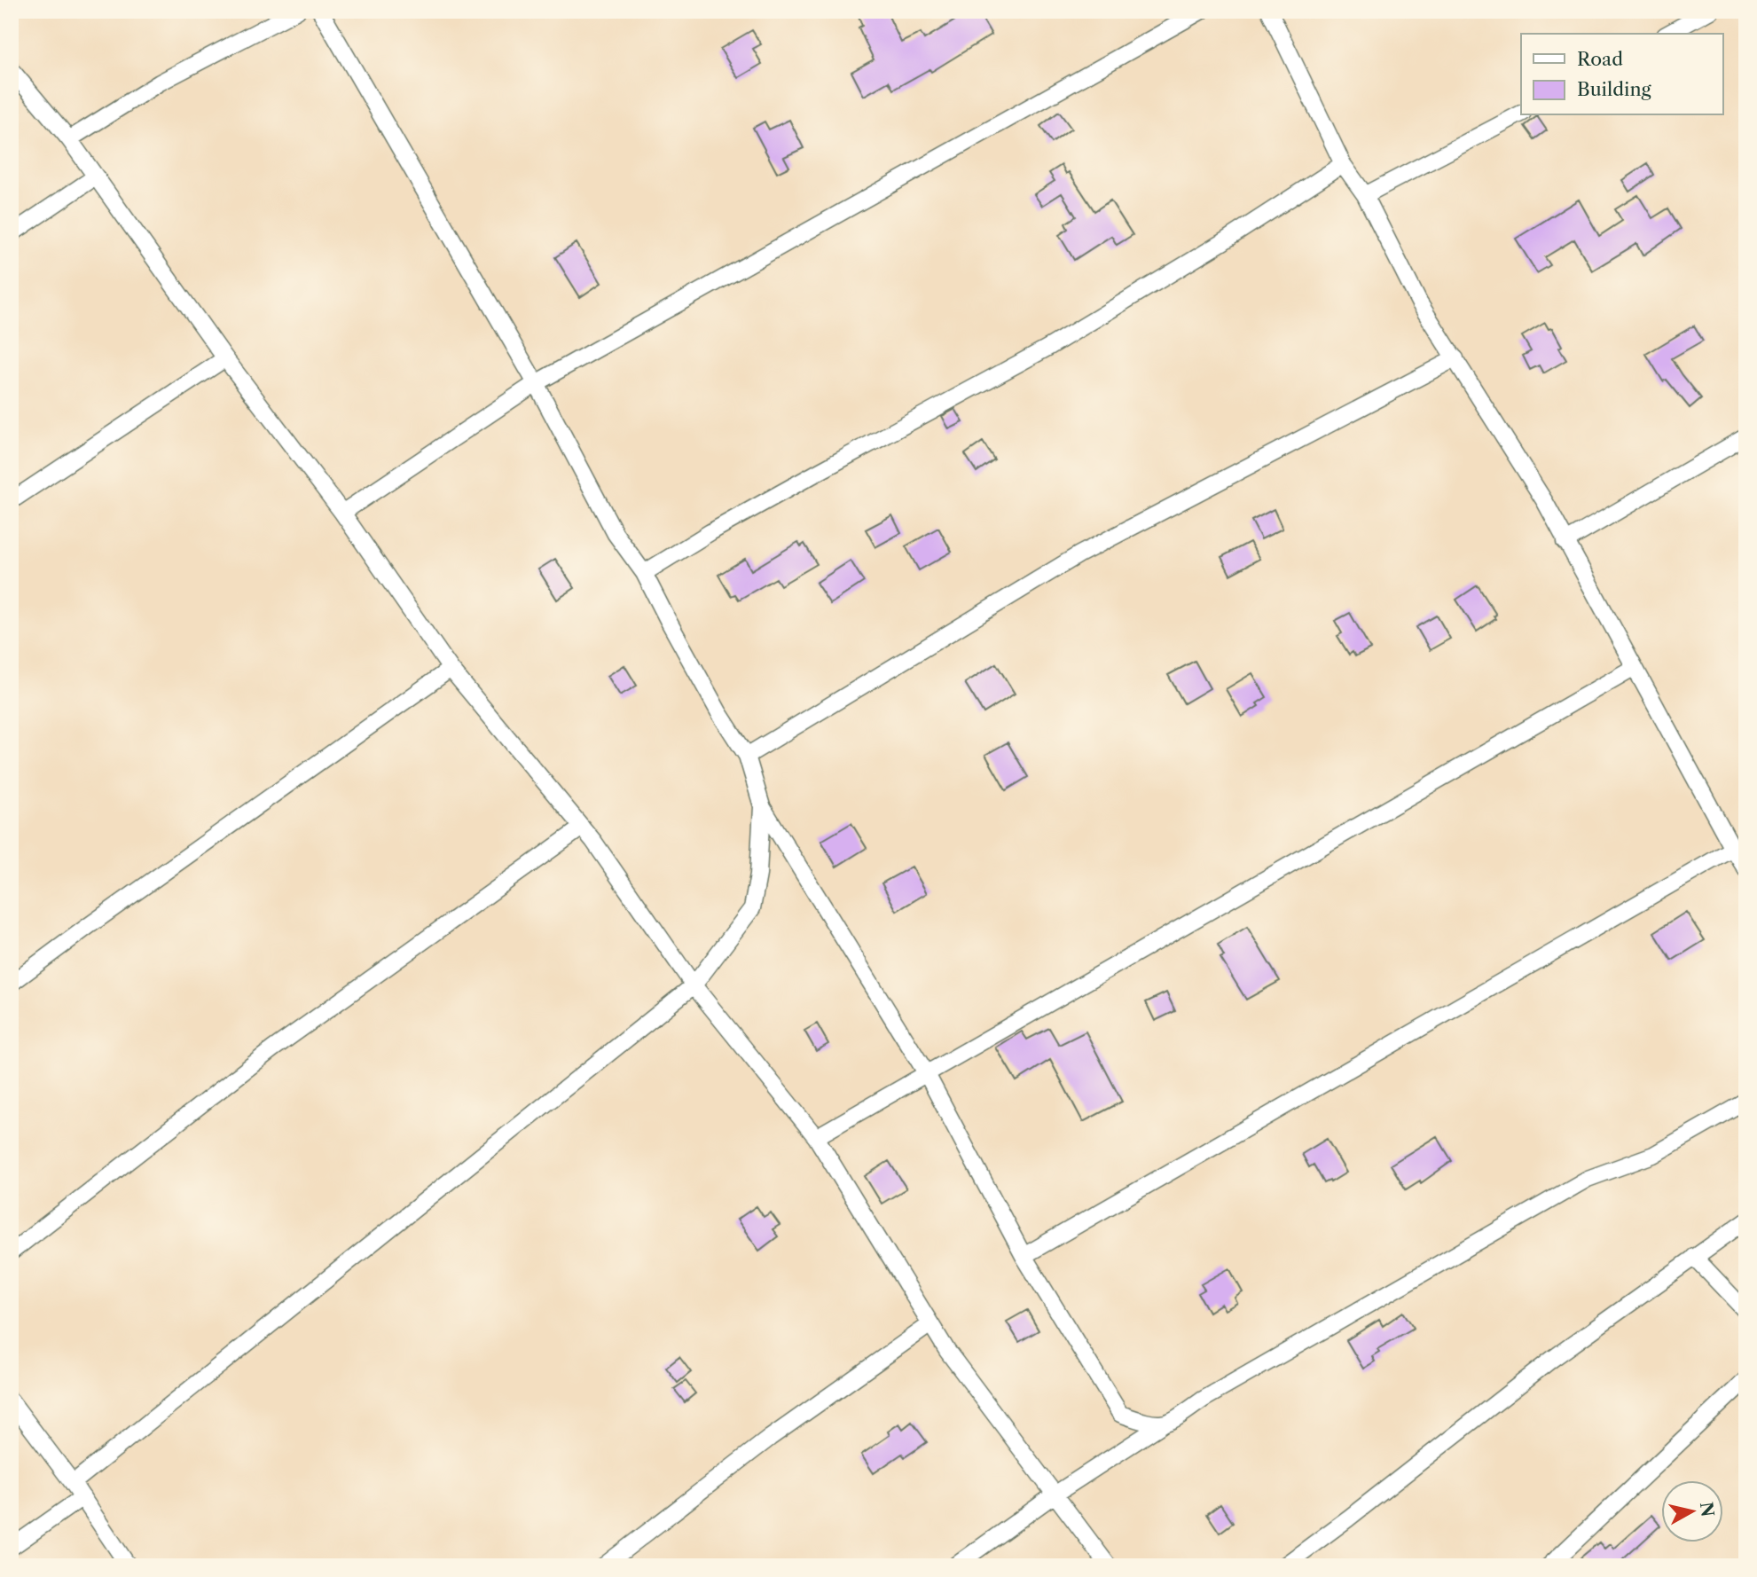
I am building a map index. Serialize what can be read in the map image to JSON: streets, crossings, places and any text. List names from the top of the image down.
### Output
{
  "legend": ["Road", "Building"],
  "north": "right"
}
